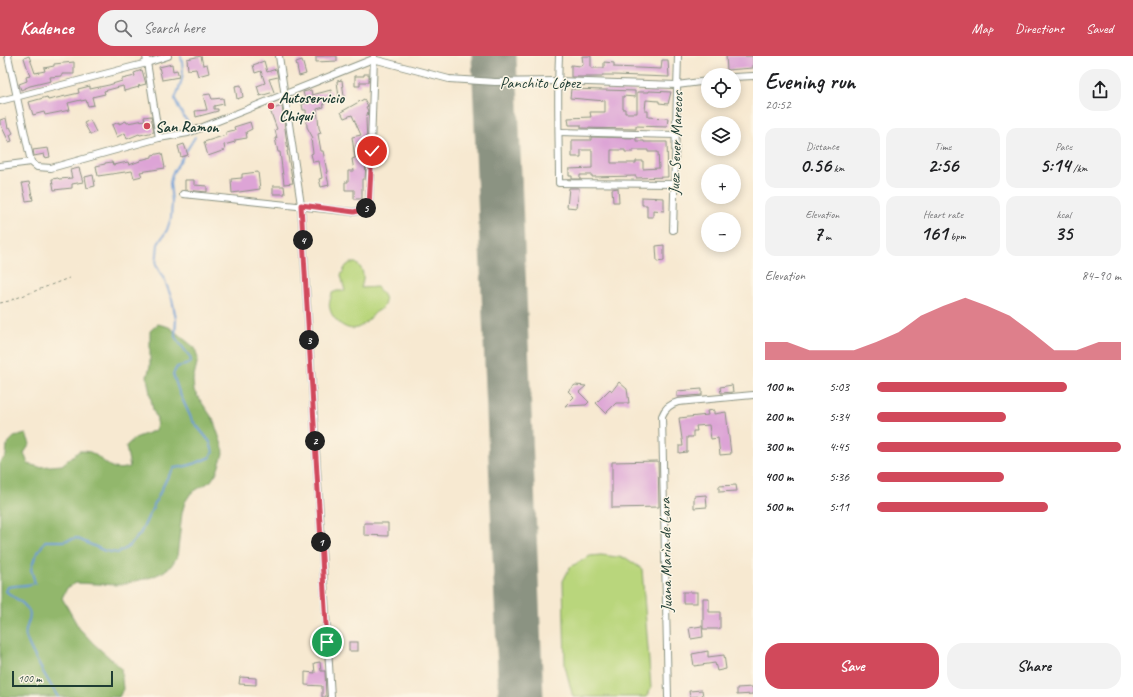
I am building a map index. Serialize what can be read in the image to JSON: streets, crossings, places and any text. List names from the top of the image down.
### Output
{
  "streets": {
    "street": ["Panchito López", "Juez Sever Marecos", "Juana Marìa de Lara"]
  },
  "crossings": [
    ["Panchito López", "Juez Sever Marecos"]
  ],
  "places": ["Autoservicio Chiqui", "San Ramon"],
  "scale_bar": "100 m",
  "page": {
    "header": "Kadence",
    "search": "Search here",
    "nav": ["Map", "Directions", "Saved"],
    "heading": ["Evening run", "20:52"],
    "map_buttons": ["+", "−"],
    "stats": [
      ["Distance", "0.56 km"],
      ["Time", "2:56"],
      ["Pace", "5:14 /km"],
      ["Elevation", "7 m"],
      ["Heart rate", "161 bpm"],
      ["kcal", "35"]
    ],
    "pins": [
      "5",
      "4",
      "3",
      "2",
      "1"
    ],
    "chart": ["Elevation", "84–90 m"],
    "list": [
      {
        "name": "100 m",
        "note": "5:03"
      },
      {
        "name": "200 m",
        "note": "5:34"
      },
      {
        "name": "300 m",
        "note": "4:45"
      },
      {
        "name": "400 m",
        "note": "5:36"
      },
      {
        "name": "500 m",
        "note": "5:11"
      }
    ],
    "buttons": ["Save", "Share"],
    "scale": "100 m"
  }
}
